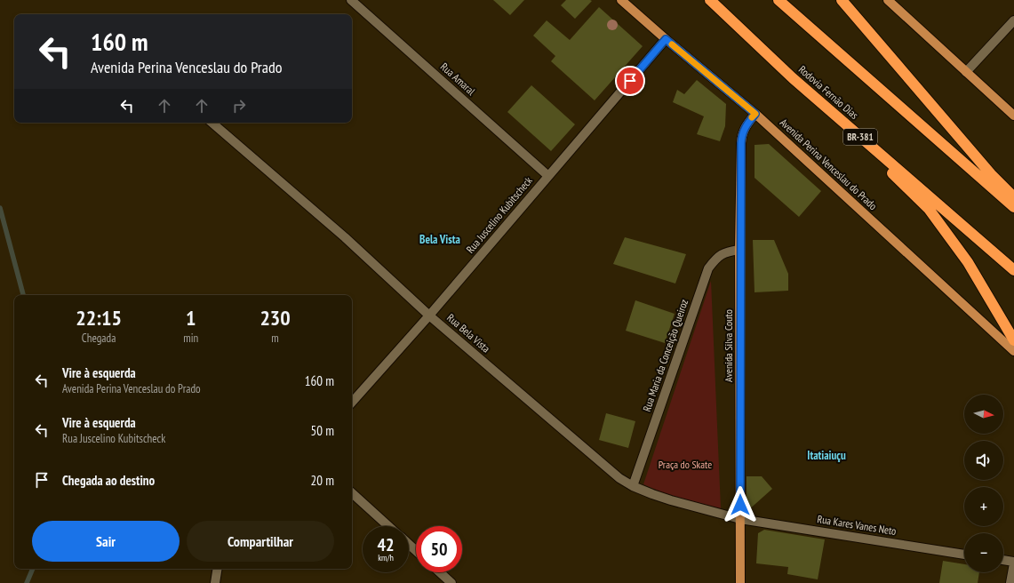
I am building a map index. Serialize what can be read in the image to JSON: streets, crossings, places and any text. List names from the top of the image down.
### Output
{
  "streets": {
    "highway": ["Rodovia Fernão Dias", "BR-381"],
    "main road": ["Avenida Perina Venceslau do Prado", "Avenida Silva Couto"],
    "street": [
      "Rua Amaral",
      "Rua Juscelino Kubitscheck",
      "Rua Bela Vista",
      "Rua Maria da Conceição Queiroz",
      "Rua Kares Vanes Neto"
    ]
  },
  "crossings": [
    ["Rua Amaral", "Rua Juscelino Kubitscheck"],
    ["Avenida Perina Venceslau do Prado", "Rua Juscelino Kubitscheck"],
    ["Avenida Perina Venceslau do Prado", "Avenida Silva Couto"],
    ["Rua Juscelino Kubitscheck", "Rua Bela Vista"],
    ["Rua Bela Vista", "Avenida Silva Couto"],
    ["Rua Bela Vista", "Rua Maria da Conceição Queiroz"],
    ["Rua Bela Vista", "Rua Kares Vanes Neto"],
    ["Avenida Silva Couto", "Rua Maria da Conceição Queiroz"],
    ["Avenida Silva Couto", "Rua Kares Vanes Neto"]
  ],
  "districts": ["Bela Vista", "Itatiaiuçu"],
  "parks": ["Praça do Skate"],
  "north": "right",
  "page": {
    "turn": ["160 m", "Avenida Perina Venceslau do Prado"],
    "eta": [
      "22:15",
      "Chegada",
      "1",
      "min",
      "230",
      "m"
    ],
    "list": [
      {
        "name": "Vire à esquerda",
        "note": "Avenida Perina Venceslau do Prado",
        "value": "160 m"
      },
      {
        "name": "Vire à esquerda",
        "note": "Rua Juscelino Kubitscheck",
        "value": "50 m"
      },
      {
        "name": "Chegada ao destino",
        "value": "20 m"
      }
    ],
    "map_buttons": ["+", "−"],
    "buttons": ["Sair", "Compartilhar"],
    "speed": "42 km/h",
    "limit": "50"
  }
}
